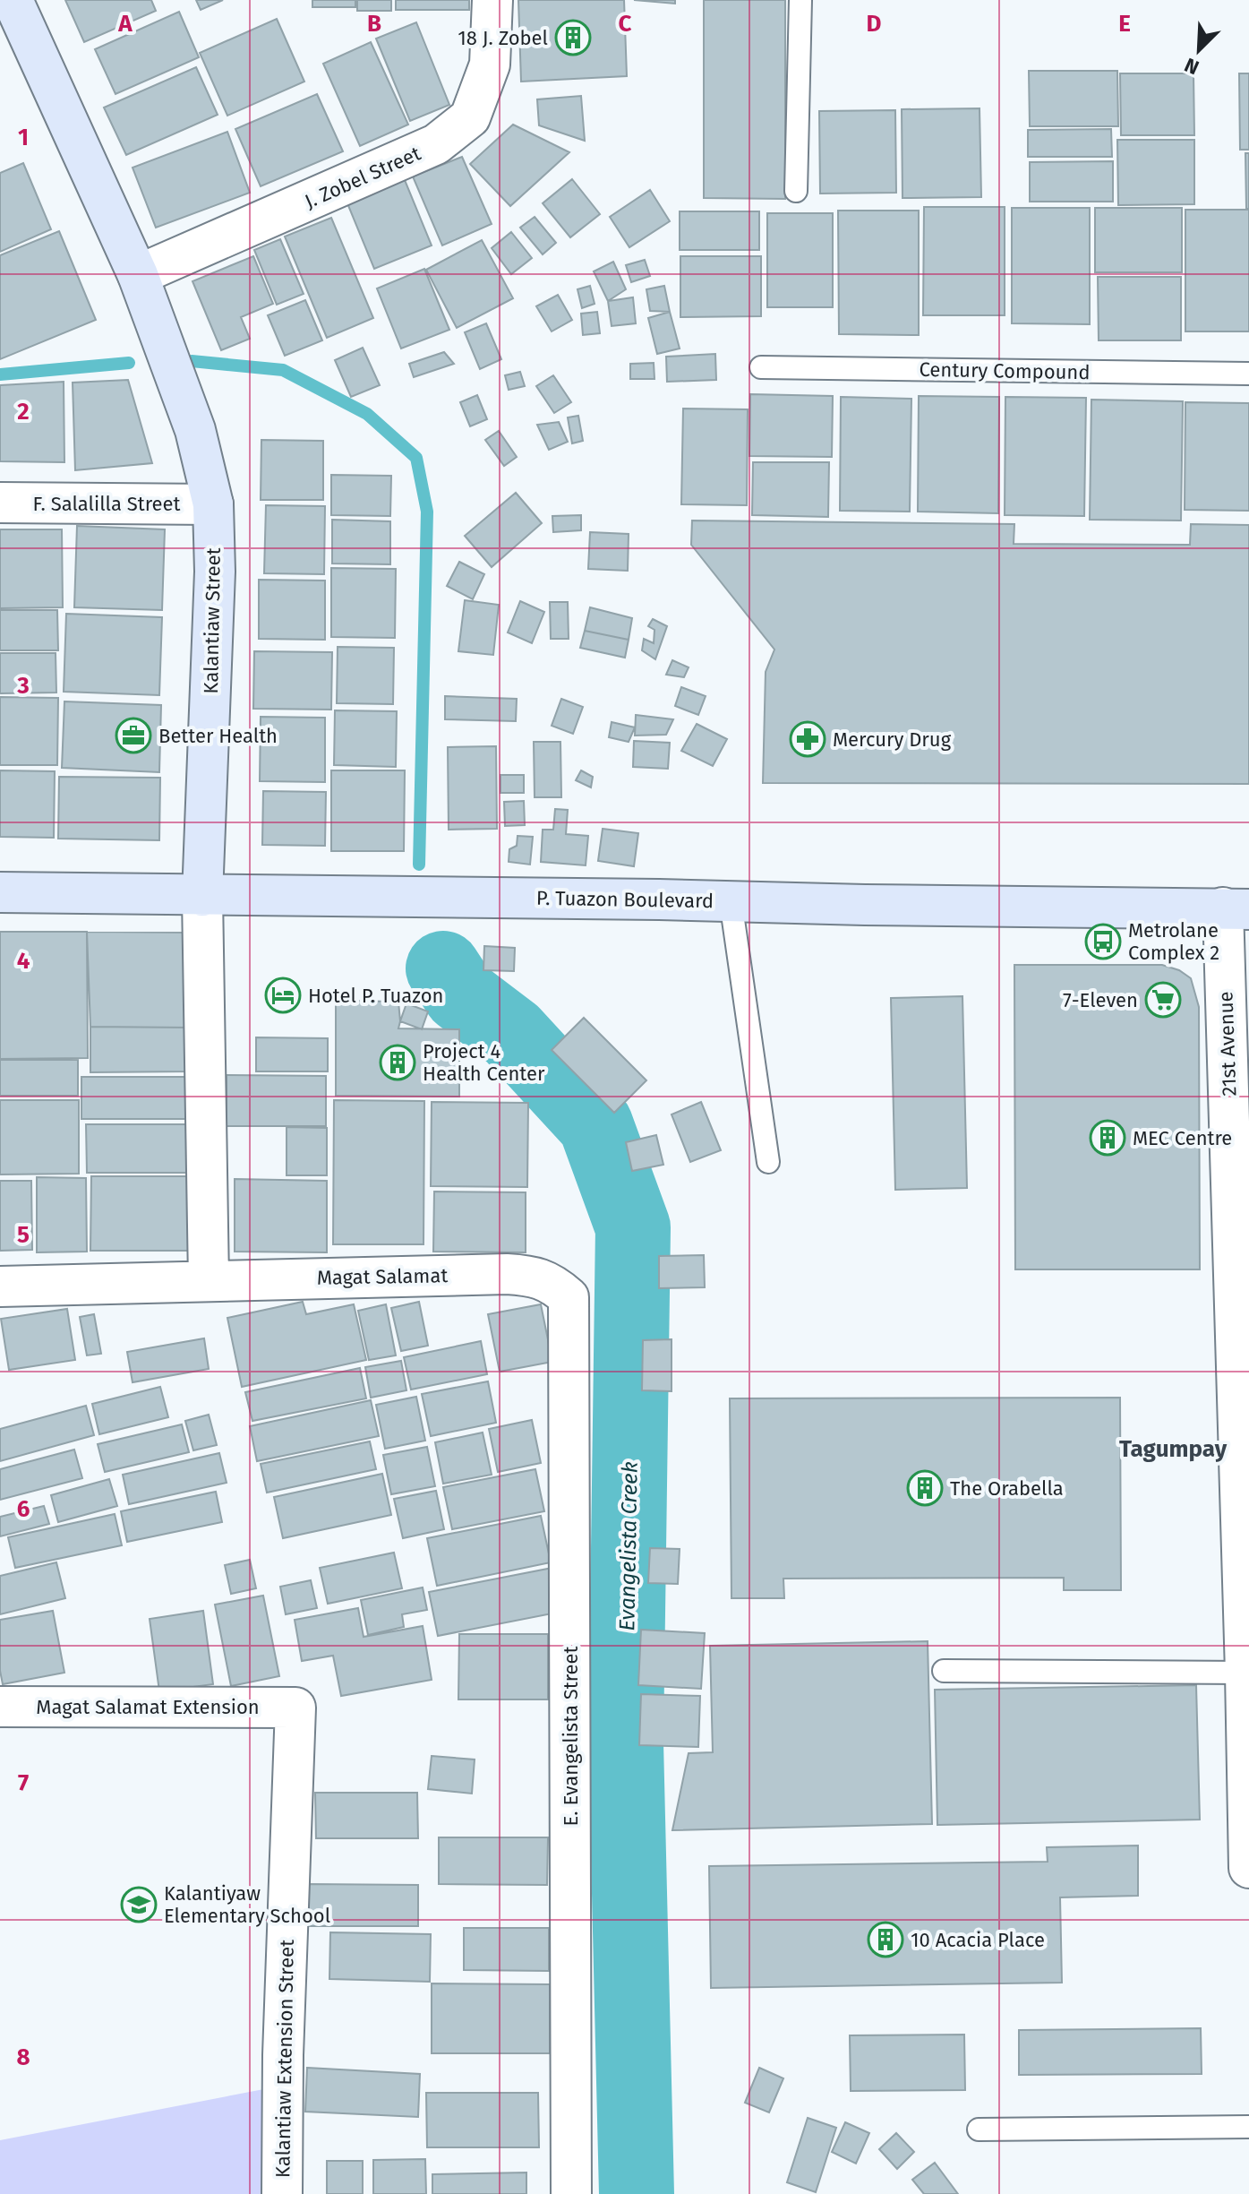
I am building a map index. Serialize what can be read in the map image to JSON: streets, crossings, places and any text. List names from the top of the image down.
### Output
{
  "streets": {
    "main road": ["Kalantiaw Street", "P. Tuazon Boulevard"],
    "street": [
      "J. Zobel Street",
      "F. Salalilla Street",
      "21st Avenue",
      "Magat Salamat",
      "Magat Salamat Extension",
      "E. Evangelista Street",
      "Kalantiaw Extension Street"
    ],
    "lane": ["Century Compound"]
  },
  "crossings": [
    ["J. Zobel Street", "Kalantiaw Street"],
    ["F. Salalilla Street", "Kalantiaw Street"],
    ["Kalantiaw Street", "P. Tuazon Boulevard"],
    ["Kalantiaw Street", "Magat Salamat"],
    ["P. Tuazon Boulevard", "21st Avenue"],
    ["Magat Salamat", "E. Evangelista Street"],
    ["Magat Salamat Extension", "Kalantiaw Extension Street"]
  ],
  "districts": ["Tagumpay"],
  "water": ["Evangelista Creek"],
  "places": {
    "building": [
      "18 J. Zobel",
      "Project 4 Health Center",
      "MEC Centre",
      "The Orabella",
      "10 Acacia Place"
    ],
    "office": ["Better Health"],
    "pharmacy": ["Mercury Drug"],
    "bus stop": ["Metrolane Complex 2"],
    "hotel": ["Hotel P. Tuazon"],
    "supermarket": ["7-Eleven"],
    "school or university": ["Kalantiyaw Elementary School"]
  },
  "north": "bottom left",
  "grid": {
    "columns": [
      "A",
      "B",
      "C",
      "D",
      "E"
    ],
    "rows": [
      "1",
      "2",
      "3",
      "4",
      "5",
      "6",
      "7",
      "8"
    ]
  }
}
